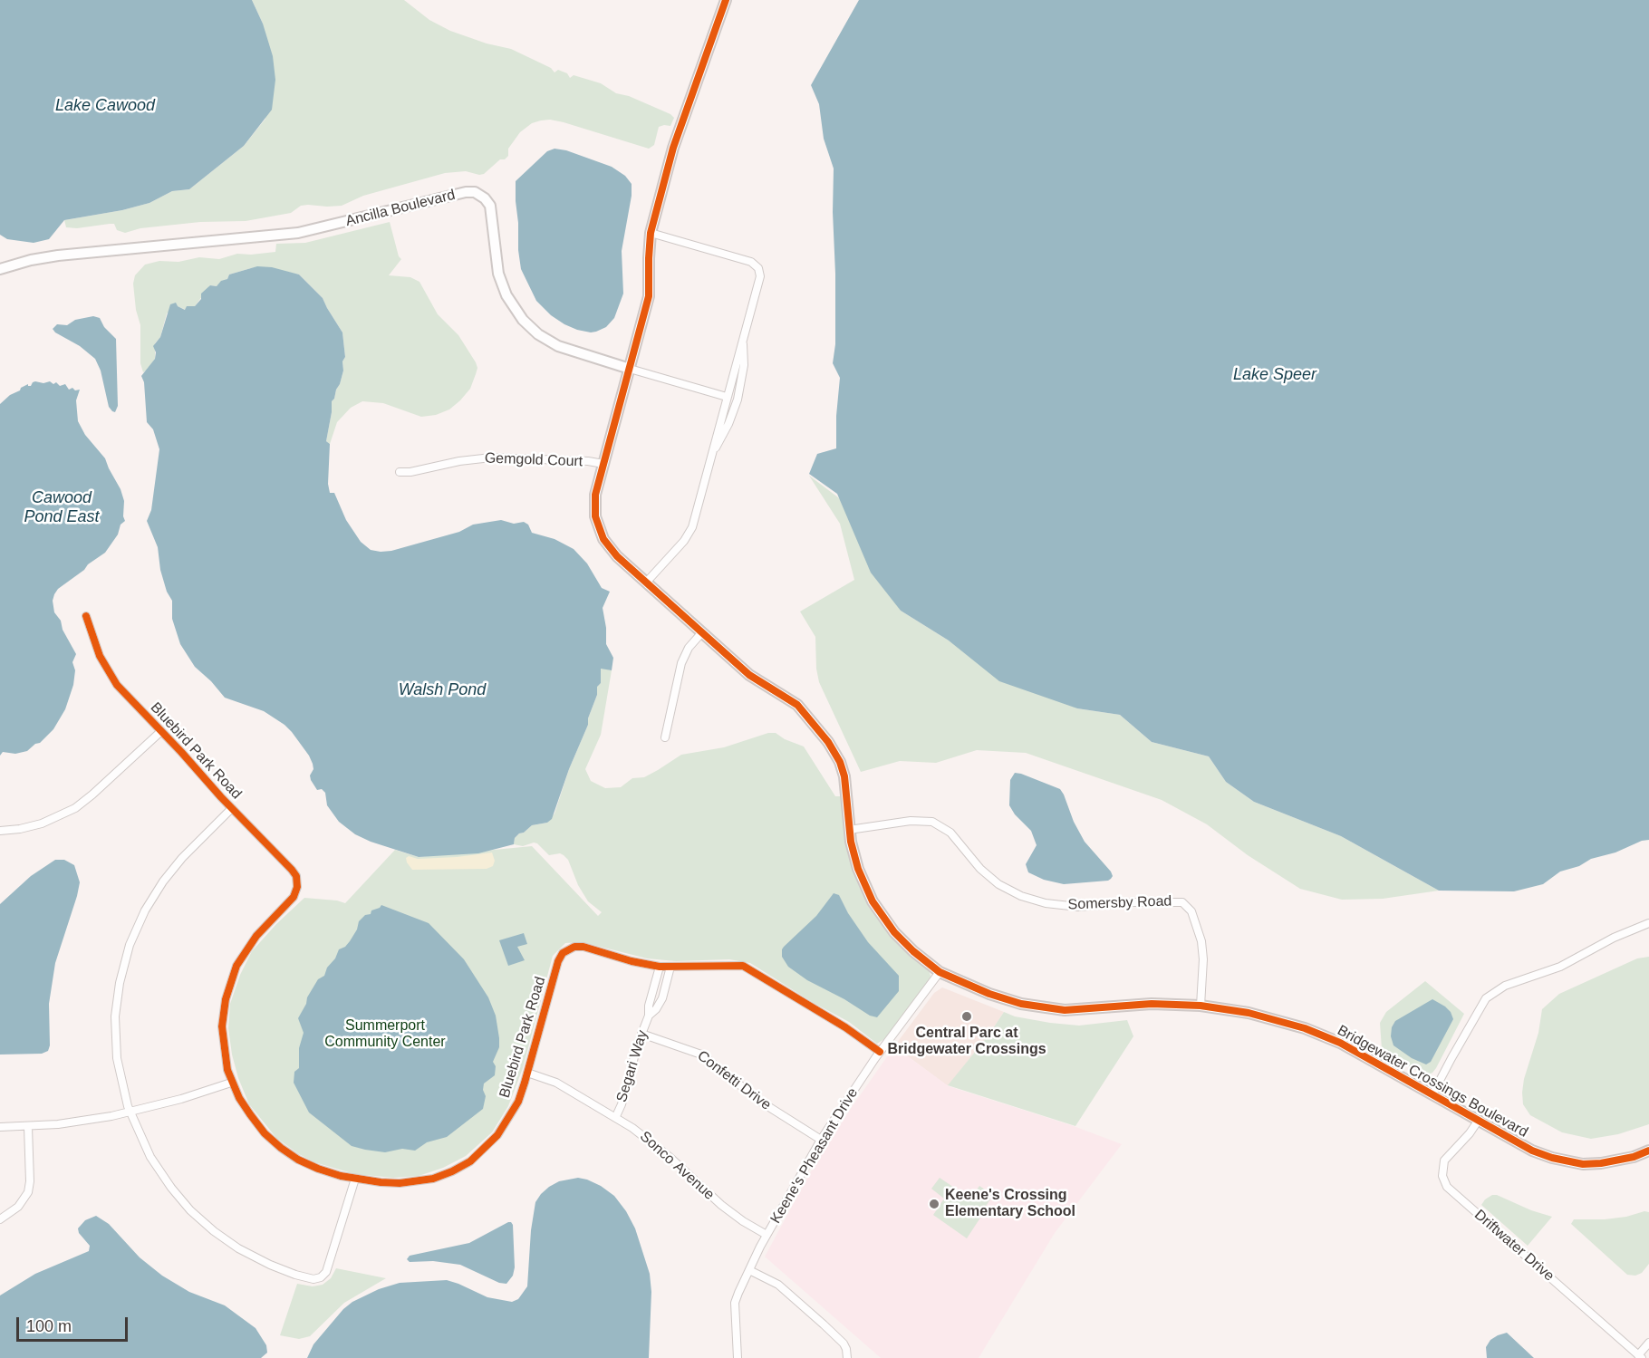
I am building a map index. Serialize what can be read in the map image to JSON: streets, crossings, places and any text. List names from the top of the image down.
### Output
{
  "streets": {
    "street": [
      "Ancilla Boulevard",
      "Gemgold Court",
      "Bluebird Park Road",
      "Somersby Road",
      "Segari Way",
      "Confetti Drive",
      "Bridgewater Crossings Boulevard",
      "Keene's Pheasant Drive",
      "Sonco Avenue",
      "Driftwater Drive"
    ]
  },
  "crossings": [
    ["Ancilla Boulevard", "Bridgewater Crossings Boulevard"],
    ["Gemgold Court", "Bridgewater Crossings Boulevard"],
    ["Bluebird Park Road", "Segari Way"],
    ["Bluebird Park Road", "Keene's Pheasant Drive"],
    ["Bluebird Park Road", "Sonco Avenue"],
    ["Somersby Road", "Bridgewater Crossings Boulevard"],
    ["Segari Way", "Confetti Drive"],
    ["Segari Way", "Sonco Avenue"],
    ["Confetti Drive", "Keene's Pheasant Drive"],
    ["Bridgewater Crossings Boulevard", "Keene's Pheasant Drive"],
    ["Bridgewater Crossings Boulevard", "Driftwater Drive"],
    ["Keene's Pheasant Drive", "Sonco Avenue"]
  ],
  "water": [
    "Lake Cawood",
    "Lake Speer",
    "Cawood Pond East",
    "Walsh Pond"
  ],
  "parks": ["Summerport Community Center"],
  "places": ["Central Parc at Bridgewater Crossings", "Keene's Crossing Elementary School"],
  "scale_bar": "100 m"
}
